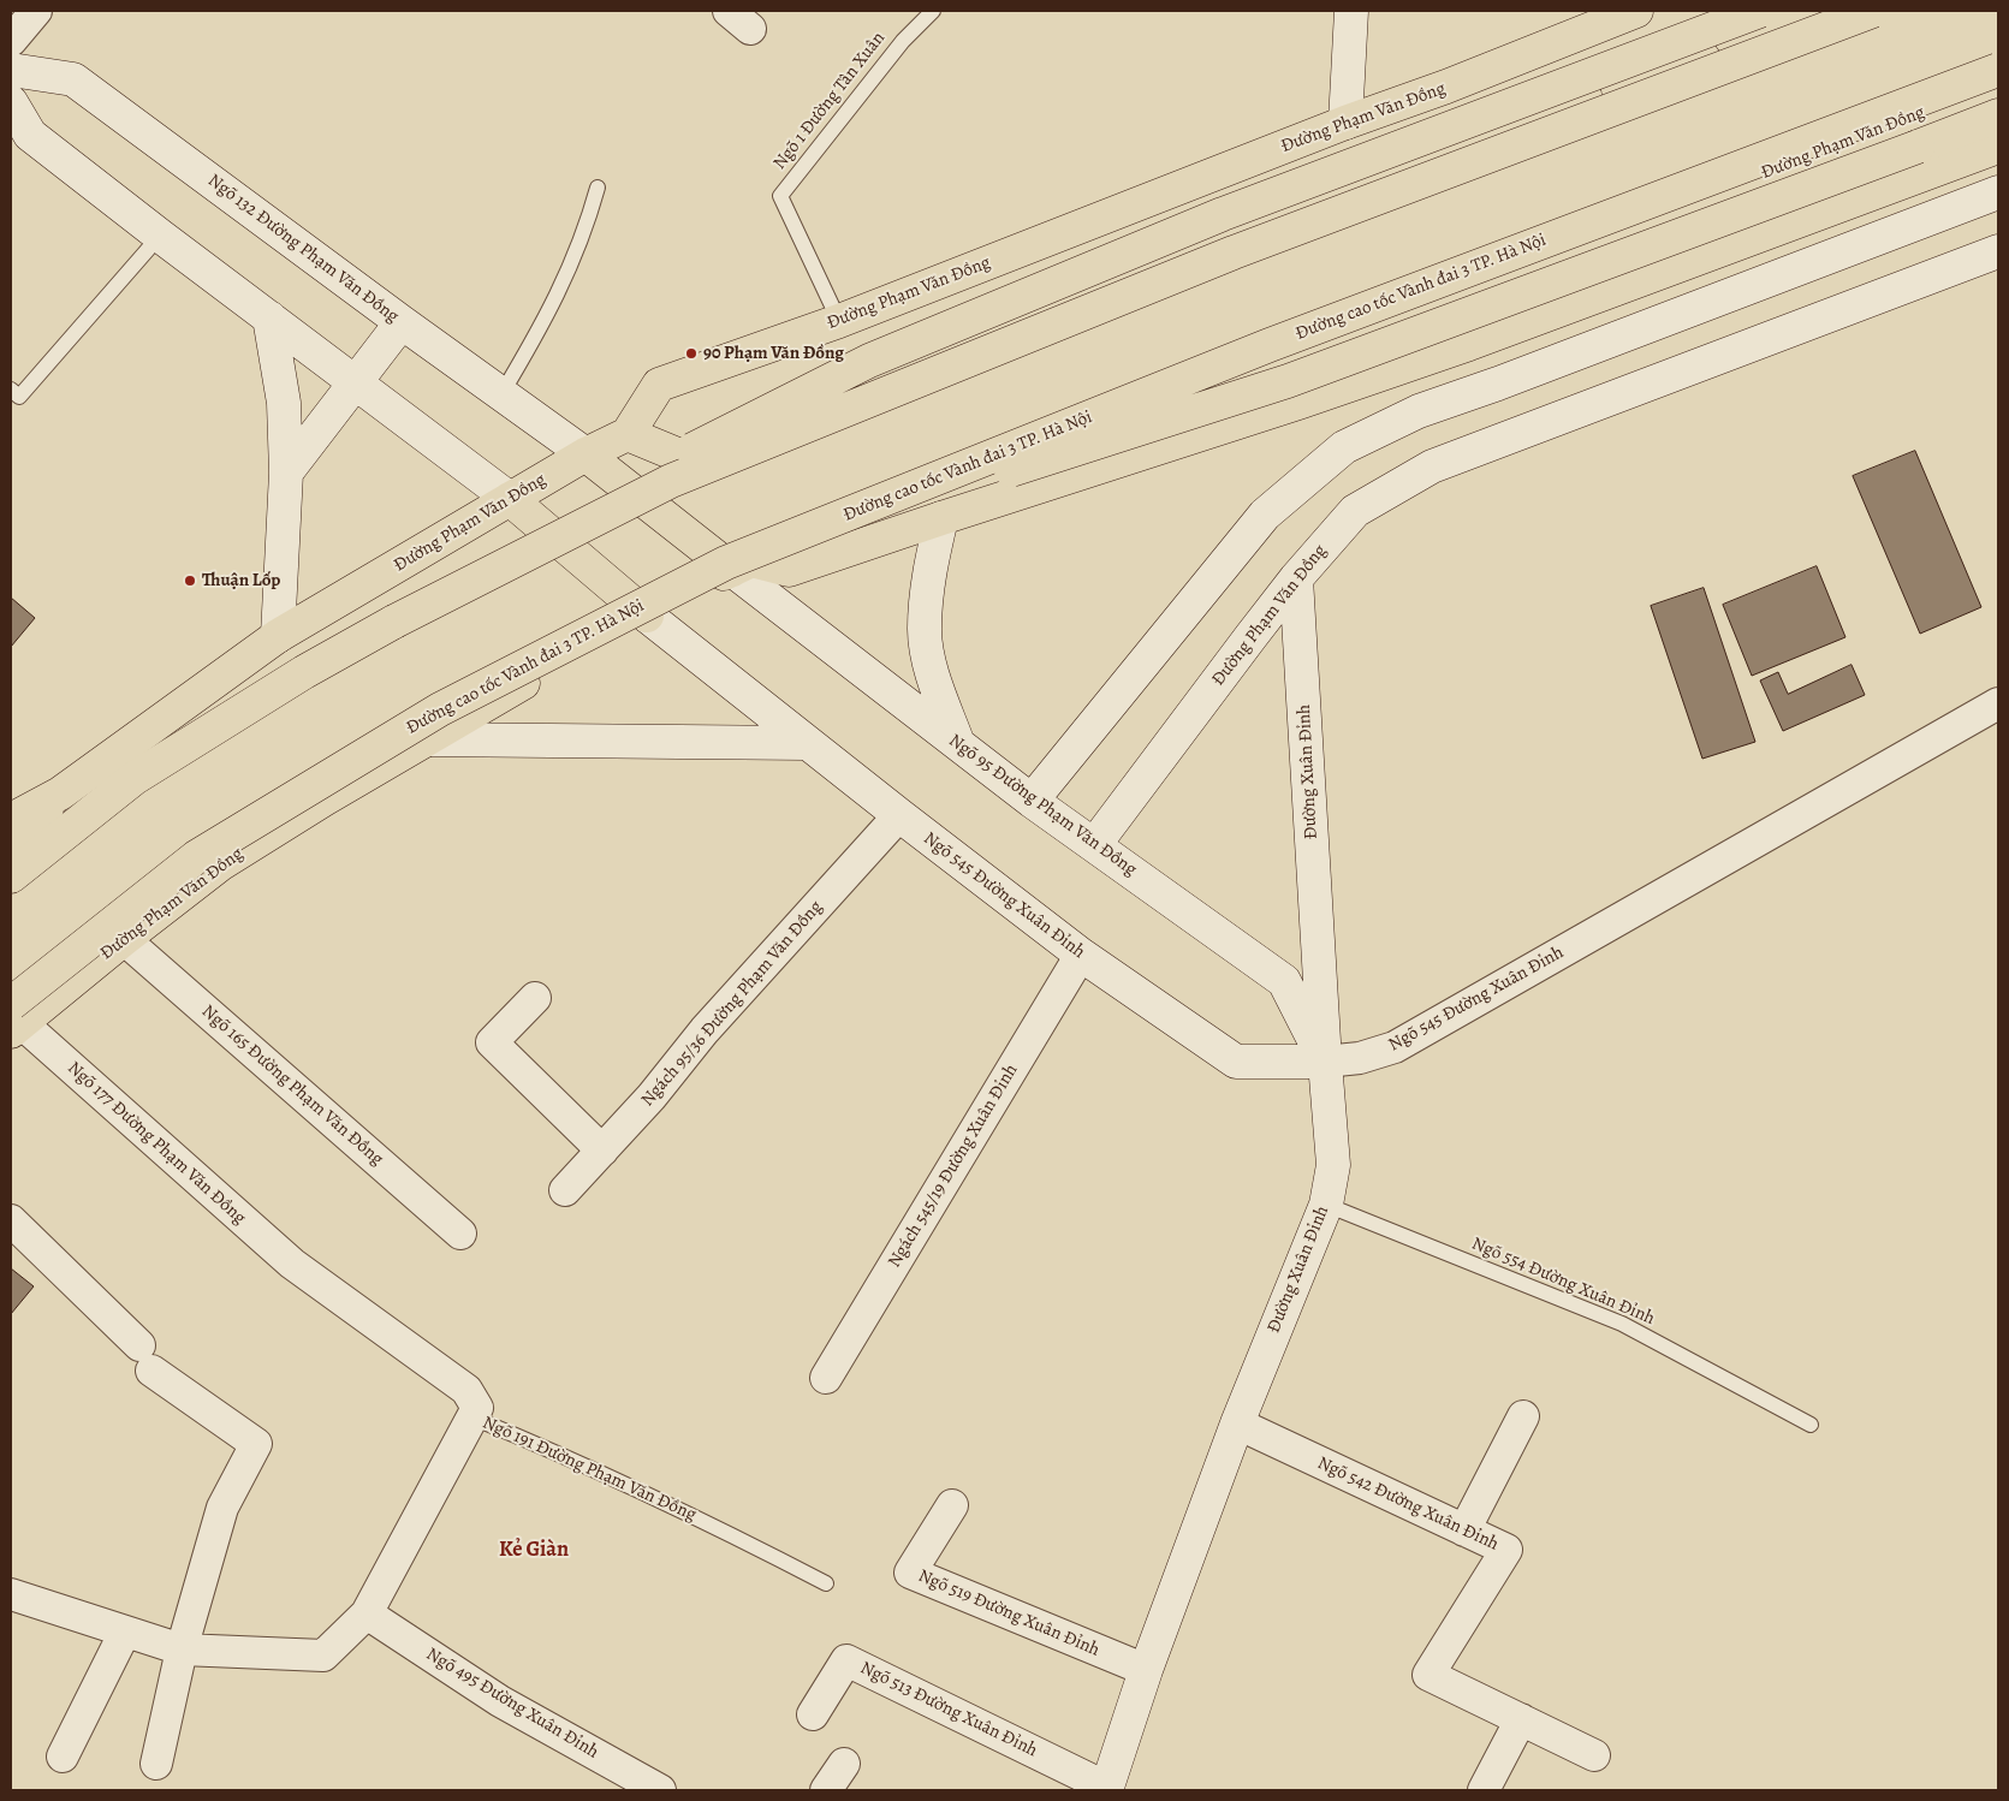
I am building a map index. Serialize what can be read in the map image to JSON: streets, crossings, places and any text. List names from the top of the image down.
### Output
{
  "streets": {
    "main road": ["Đường Phạm Văn Đồng", "Đường cao tốc Vành đai 3 TP. Hà Nội"],
    "street": [
      "Ngõ 132 Đường Phạm Văn Đồng",
      "Đường Xuân Đỉnh",
      "Ngõ 95 Đường Phạm Văn Đồng",
      "Ngõ 545 Đường Xuân Đỉnh",
      "Ngách 95/36 Đường Phạm Văn Đồng",
      "Ngõ 165 Đường Phạm Văn Đồng",
      "Ngõ 177 Đường Phạm Văn Đồng",
      "Ngách 545/19 Đường Xuân Đỉnh",
      "Ngõ 191 Đường Phạm Văn Đồng",
      "Ngõ 542 Đường Xuân Đỉnh",
      "Ngõ 519 Đường Xuân Đỉnh",
      "Ngõ 495 Đường Xuân Đỉnh",
      "Ngõ 513 Đường Xuân Đỉnh"
    ],
    "lane": ["Ngõ 1 Đường Tân Xuân", "Ngõ 554 Đường Xuân Đỉnh"]
  },
  "crossings": [
    ["Ngõ 1 Đường Tân Xuân", "Đường Phạm Văn Đồng"],
    ["Đường Phạm Văn Đồng", "Ngõ 132 Đường Phạm Văn Đồng"],
    ["Đường Phạm Văn Đồng", "Đường cao tốc Vành đai 3 TP. Hà Nội"],
    ["Đường Phạm Văn Đồng", "Đường Xuân Đỉnh"],
    ["Đường Phạm Văn Đồng", "Ngõ 95 Đường Phạm Văn Đồng"],
    ["Đường Phạm Văn Đồng", "Ngõ 165 Đường Phạm Văn Đồng"],
    ["Đường Phạm Văn Đồng", "Ngõ 177 Đường Phạm Văn Đồng"],
    ["Đường cao tốc Vành đai 3 TP. Hà Nội", "Ngõ 95 Đường Phạm Văn Đồng"],
    ["Đường cao tốc Vành đai 3 TP. Hà Nội", "Ngõ 177 Đường Phạm Văn Đồng"],
    ["Đường Xuân Đỉnh", "Ngõ 95 Đường Phạm Văn Đồng"],
    ["Đường Xuân Đỉnh", "Ngõ 545 Đường Xuân Đỉnh"],
    ["Đường Xuân Đỉnh", "Ngõ 554 Đường Xuân Đỉnh"],
    ["Đường Xuân Đỉnh", "Ngõ 542 Đường Xuân Đỉnh"],
    ["Đường Xuân Đỉnh", "Ngõ 519 Đường Xuân Đỉnh"],
    ["Đường Xuân Đỉnh", "Ngõ 513 Đường Xuân Đỉnh"],
    ["Ngõ 95 Đường Phạm Văn Đồng", "Ngõ 545 Đường Xuân Đỉnh"],
    ["Ngõ 545 Đường Xuân Đỉnh", "Ngách 95/36 Đường Phạm Văn Đồng"],
    ["Ngõ 545 Đường Xuân Đỉnh", "Ngách 545/19 Đường Xuân Đỉnh"],
    ["Ngõ 177 Đường Phạm Văn Đồng", "Ngõ 191 Đường Phạm Văn Đồng"],
    ["Ngõ 191 Đường Phạm Văn Đồng", "Ngõ 495 Đường Xuân Đỉnh"]
  ],
  "districts": ["Kẻ Giàn"],
  "places": ["90 Phạm Văn Đồng", "Thuận Lốp"]
}
